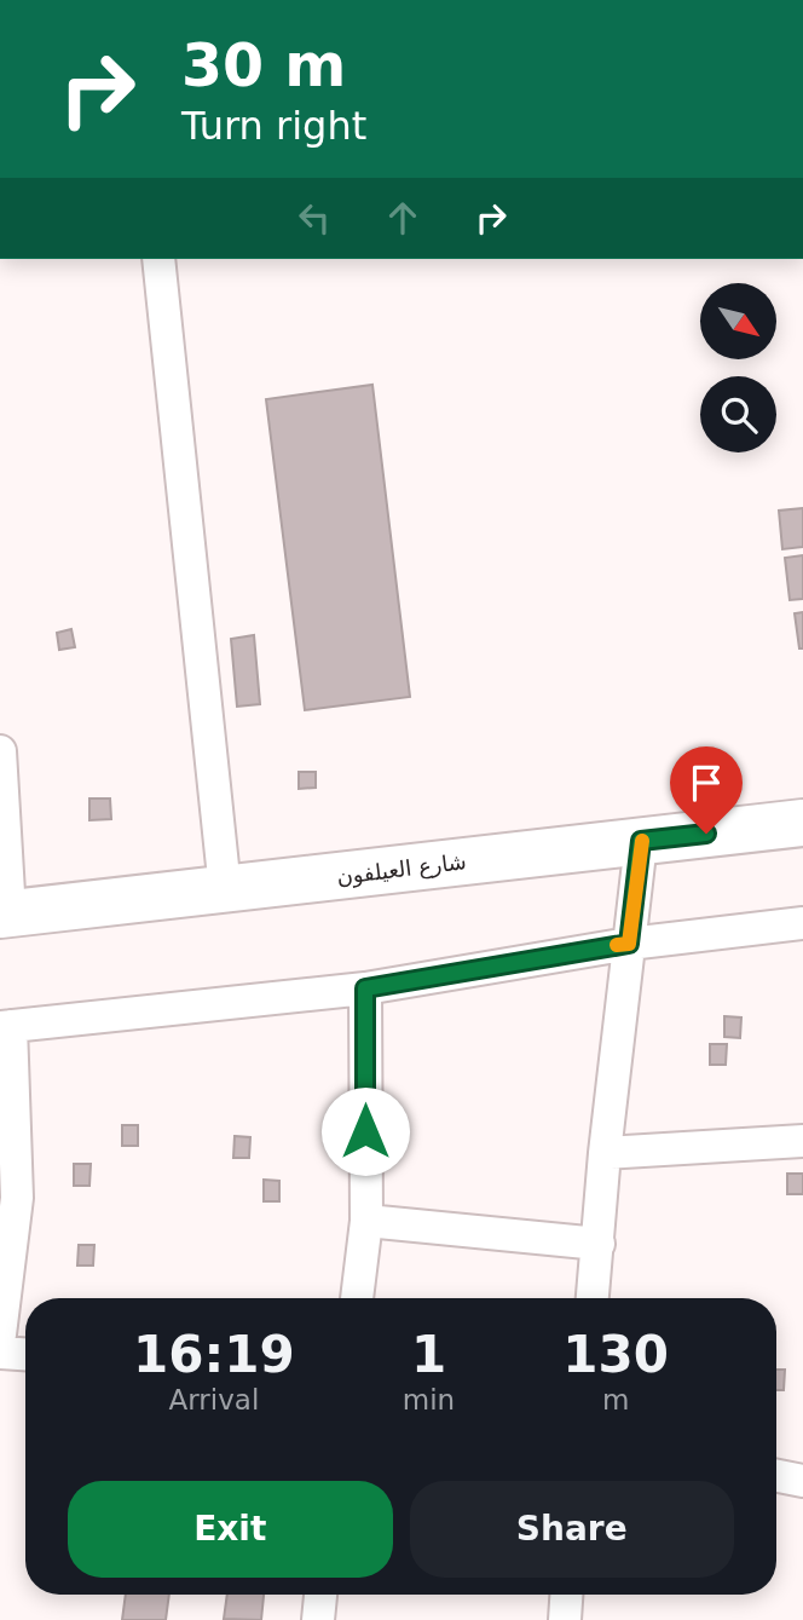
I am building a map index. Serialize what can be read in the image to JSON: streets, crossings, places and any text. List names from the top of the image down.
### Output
{
  "streets": {
    "highway": ["شارع العيلفون"]
  },
  "north": "bottom right",
  "page": {
    "turn": ["30 m", "Turn right"],
    "eta": [
      "16:19",
      "Arrival",
      "1",
      "min",
      "130",
      "m"
    ],
    "buttons": ["Exit", "Share"]
  }
}
